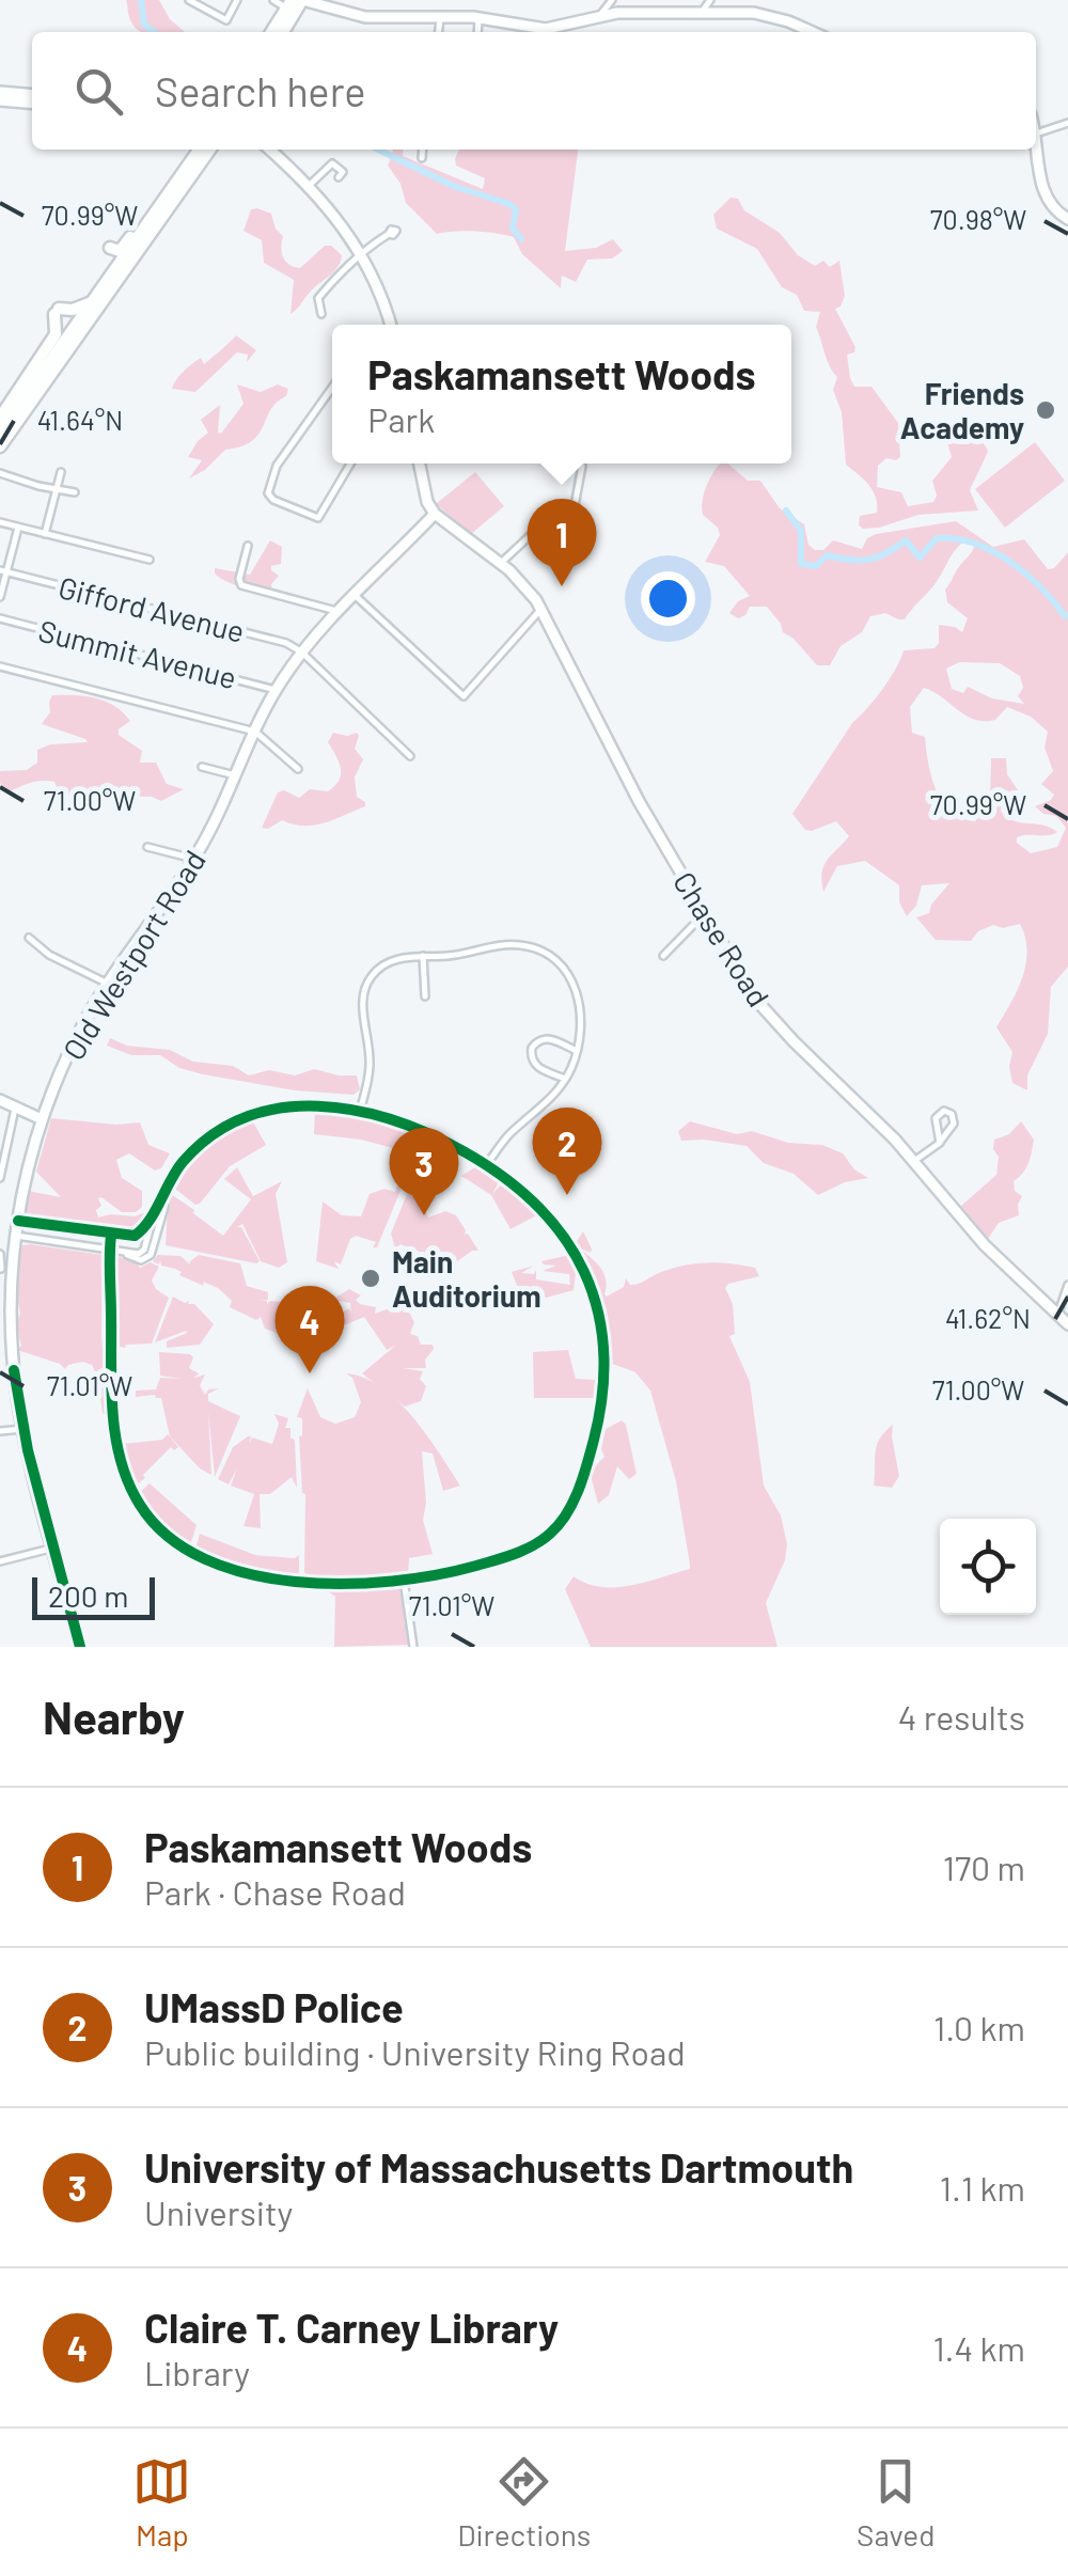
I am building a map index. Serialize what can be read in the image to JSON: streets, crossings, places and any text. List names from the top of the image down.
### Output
{
  "streets": {
    "main road": ["Chase Road", "Old Westport Road"],
    "street": ["Gifford Avenue", "Summit Avenue"]
  },
  "crossings": [
    ["Gifford Avenue", "Old Westport Road"],
    ["Summit Avenue", "Old Westport Road"],
    ["Chase Road", "Old Westport Road"]
  ],
  "places": ["Friends Academy", "Main Auditorium"],
  "scale_bar": "200 m",
  "page": {
    "search": "Search here",
    "popup": ["Paskamansett Woods", "Park"],
    "pins": [
      "1",
      "2",
      "3",
      "4"
    ],
    "scale": "200 m",
    "heading": ["Nearby", "4 results"],
    "list": [
      {
        "mark": "1",
        "name": "Paskamansett Woods",
        "note": "Park · Chase Road",
        "value": "170 m"
      },
      {
        "mark": "2",
        "name": "UMassD Police",
        "note": "Public building · University Ring Road",
        "value": "1.0 km"
      },
      {
        "mark": "3",
        "name": "University of Massachusetts Dartmouth",
        "note": "University",
        "value": "1.1 km"
      },
      {
        "mark": "4",
        "name": "Claire T. Carney Library",
        "note": "Library",
        "value": "1.4 km"
      }
    ],
    "nav": ["Map", "Directions", "Saved"]
  },
  "coordinates": [
    "70.99°W",
    "70.98°W",
    "41.64°N",
    "71.00°W",
    "41.62°N",
    "71.01°W"
  ]
}
